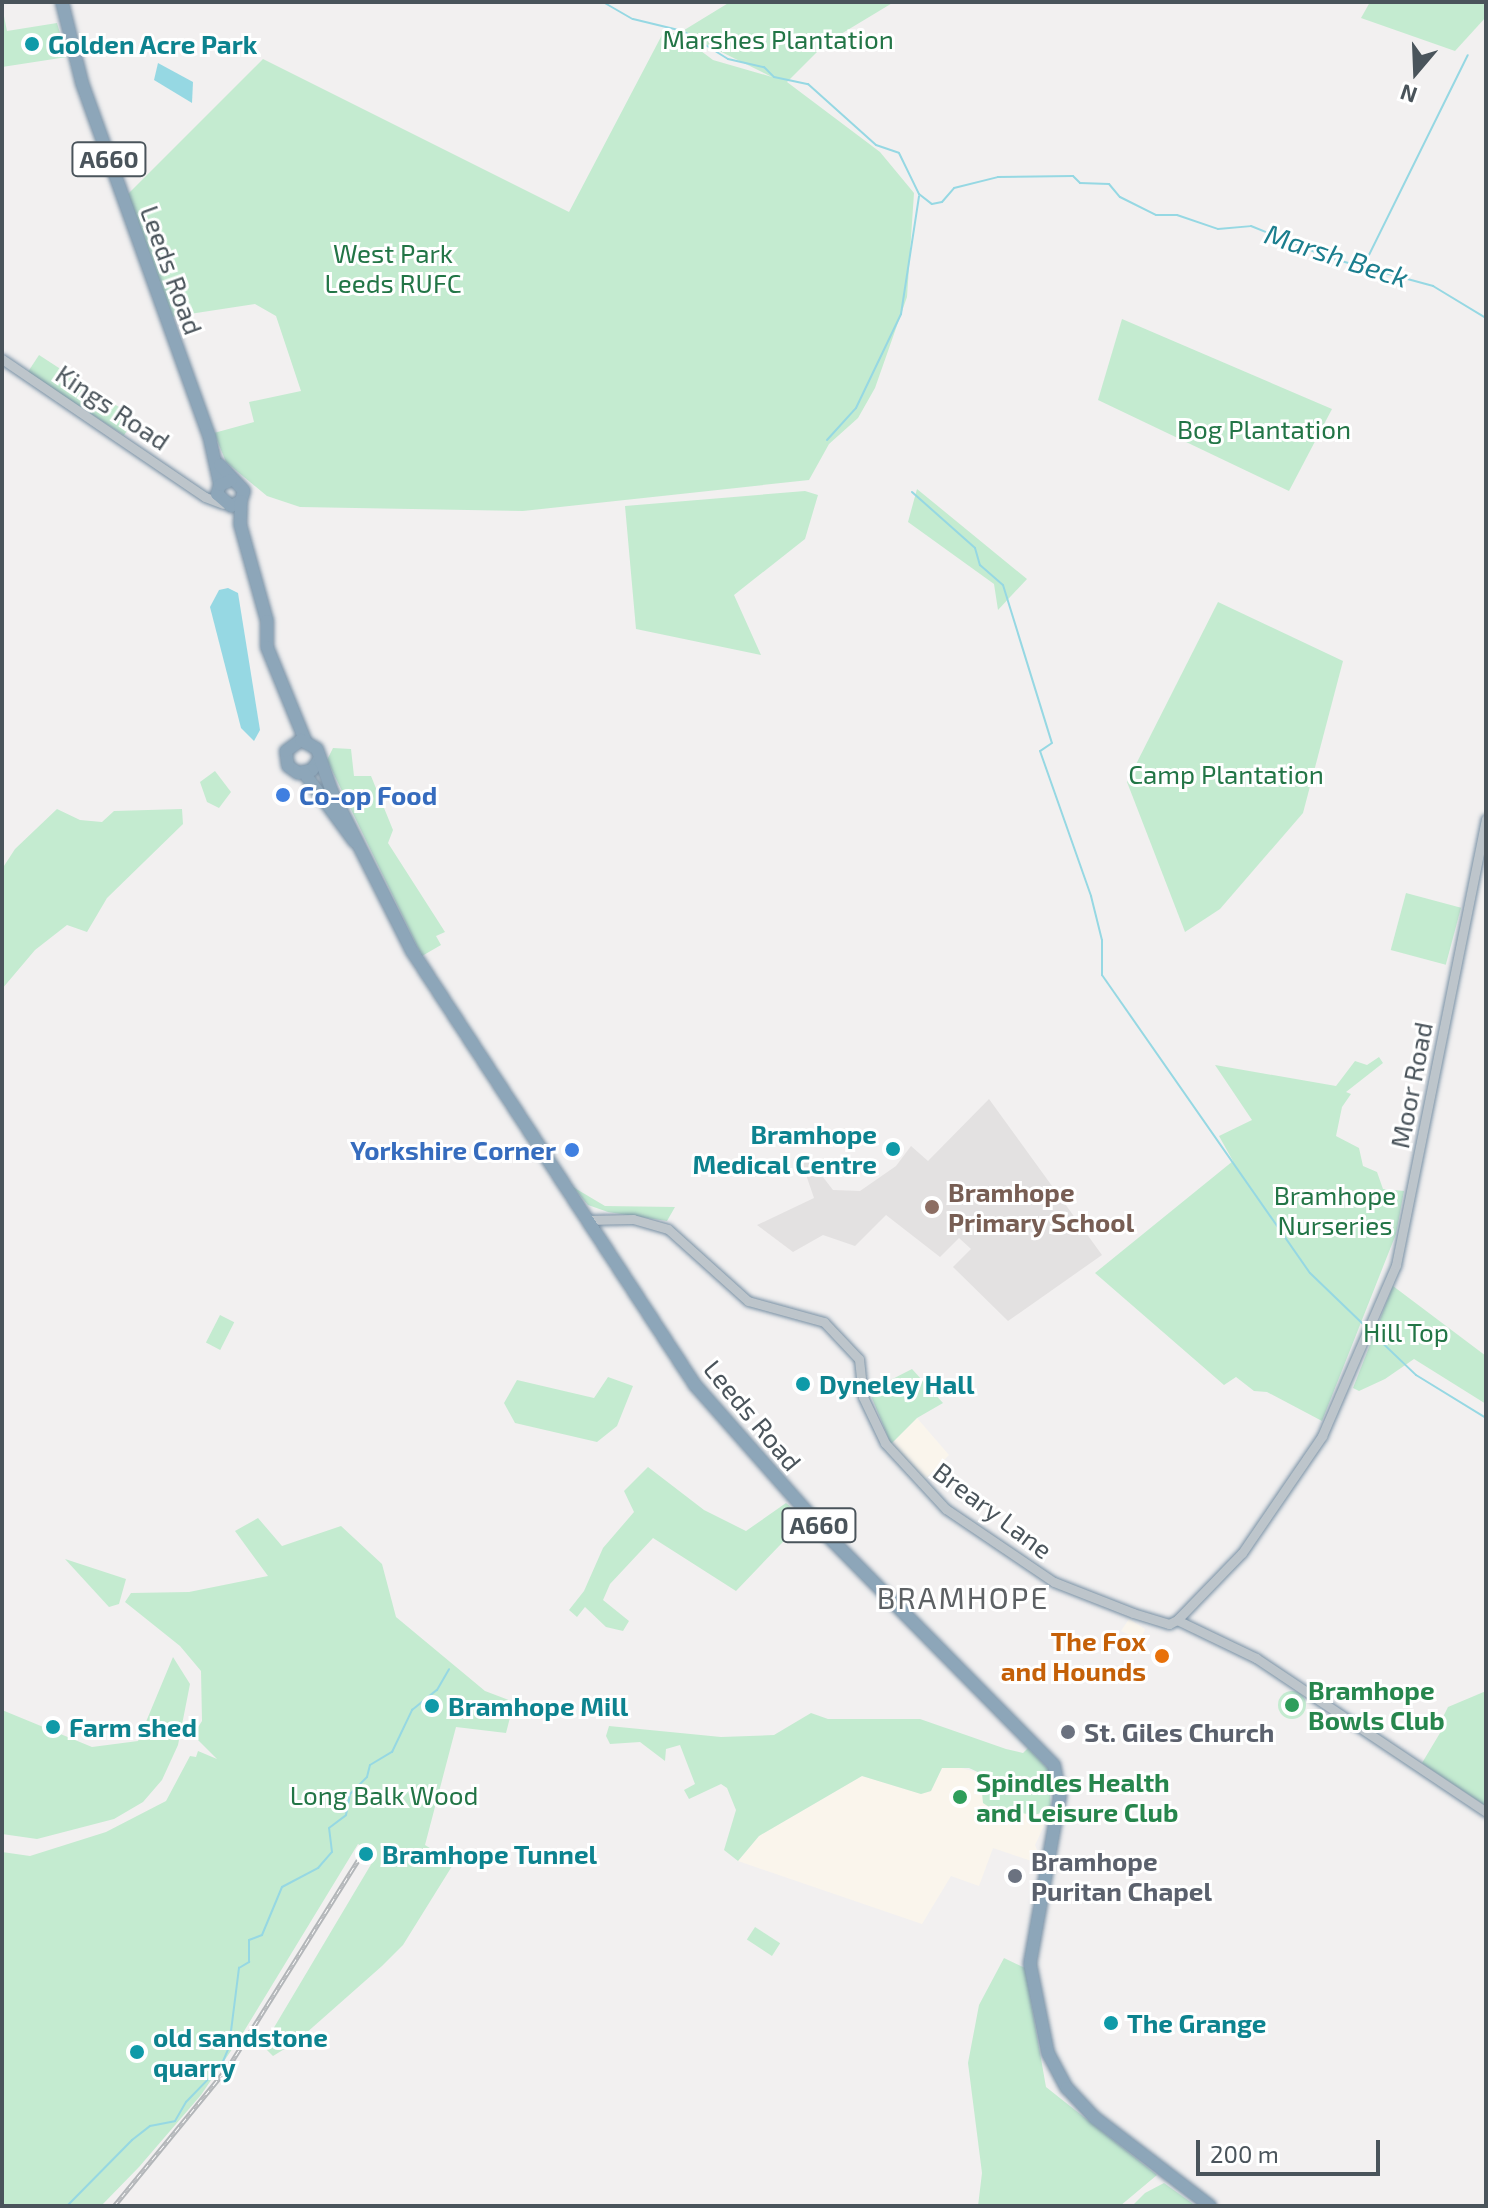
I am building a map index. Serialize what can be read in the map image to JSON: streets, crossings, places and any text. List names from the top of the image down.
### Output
{
  "streets": {
    "highway": ["A660", "Leeds Road"],
    "street": ["Kings Road", "Moor Road", "Breary Lane"]
  },
  "crossings": [
    ["Leeds Road", "Breary Lane"],
    ["Moor Road", "Breary Lane"]
  ],
  "districts": ["BRAMHOPE"],
  "water": ["Marsh Beck"],
  "parks": [
    "Marshes Plantation",
    "West Park Leeds RUFC",
    "Bog Plantation",
    "Camp Plantation",
    "Bramhope Nurseries",
    "Hill Top",
    "Long Balk Wood"
  ],
  "places": [
    "Golden Acre Park",
    "Co-op Food",
    "Bramhope Medical Centre",
    "Yorkshire Corner",
    "Bramhope Primary School",
    "Dyneley Hall",
    "The Fox and Hounds",
    "Bramhope Bowls Club",
    "Bramhope Mill",
    "Farm shed",
    "St. Giles Church",
    "Spindles Health and Leisure Club",
    "Bramhope Tunnel",
    "Bramhope Puritan Chapel",
    "The Grange",
    "old sandstone quarry"
  ],
  "scale_bar": "200 m",
  "north": "bottom"
}
